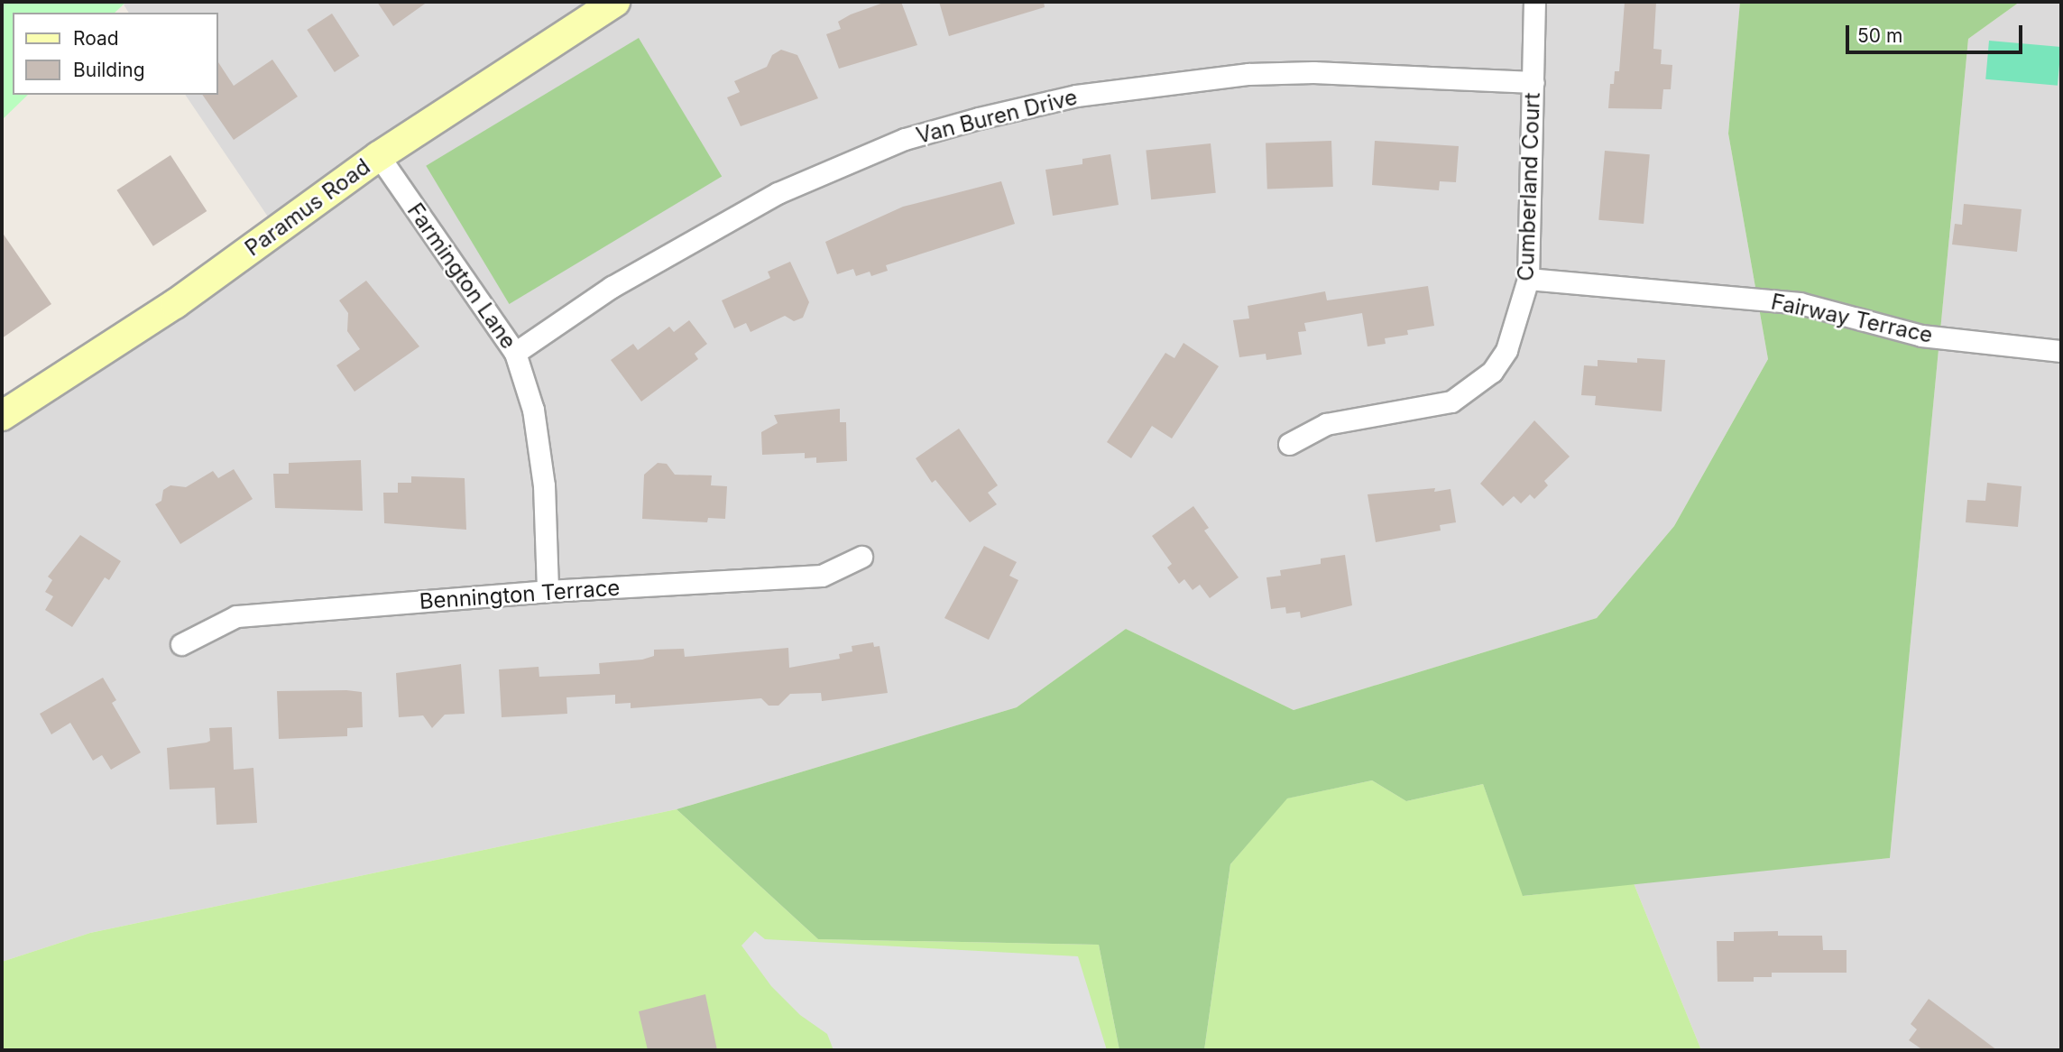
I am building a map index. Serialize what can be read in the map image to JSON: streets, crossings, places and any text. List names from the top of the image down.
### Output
{
  "streets": {
    "main road": ["Paramus Road"],
    "street": [
      "Van Buren Drive",
      "Cumberland Court",
      "Farmington Lane",
      "Fairway Terrace",
      "Bennington Terrace"
    ]
  },
  "crossings": [
    ["Van Buren Drive", "Cumberland Court"],
    ["Van Buren Drive", "Farmington Lane"],
    ["Cumberland Court", "Fairway Terrace"],
    ["Paramus Road", "Farmington Lane"],
    ["Farmington Lane", "Bennington Terrace"]
  ],
  "legend": ["Road", "Building"],
  "scale_bar": "50 m"
}
